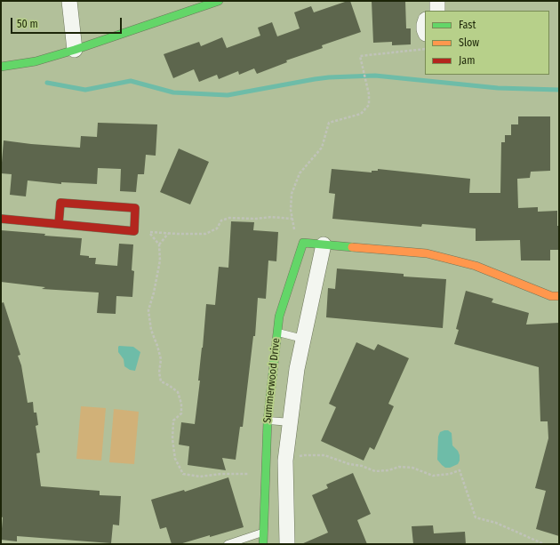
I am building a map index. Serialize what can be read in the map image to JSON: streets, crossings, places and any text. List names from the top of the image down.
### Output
{
  "streets": {
    "street": ["Summerwood Drive"]
  },
  "legend": ["Fast", "Slow", "Jam"],
  "scale_bar": "50 m"
}
